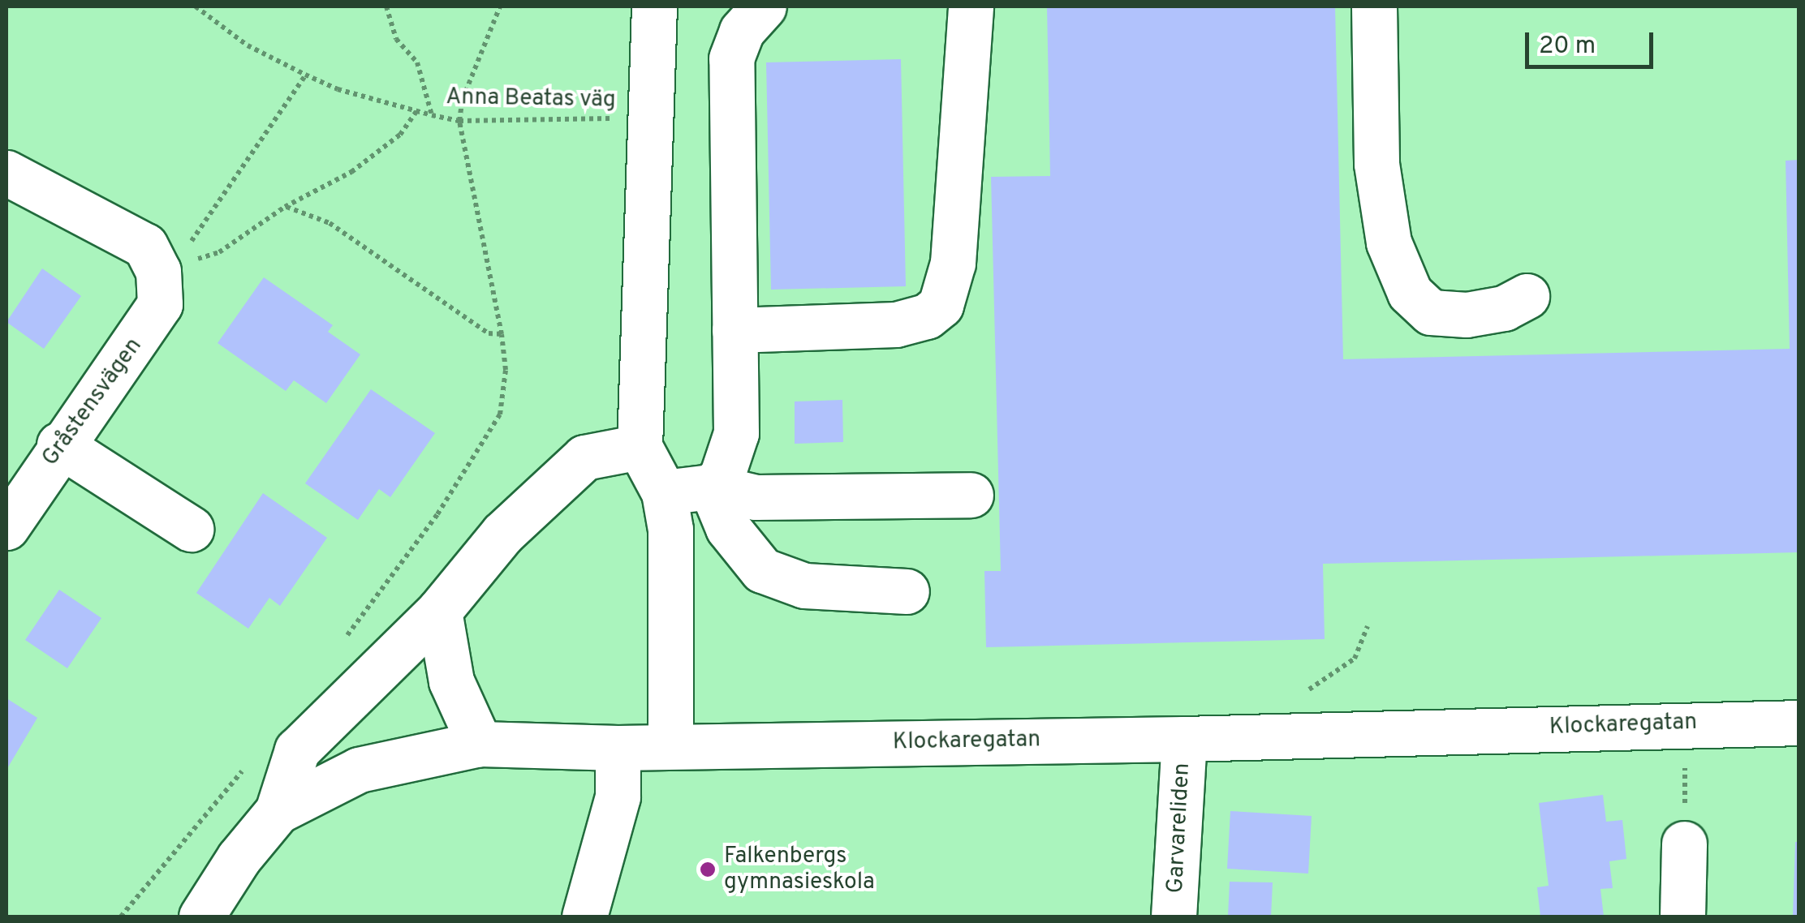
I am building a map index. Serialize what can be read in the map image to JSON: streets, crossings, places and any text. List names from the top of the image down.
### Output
{
  "streets": {
    "street": ["Gråstensvägen", "Klockaregatan", "Garvareliden"],
    "path": ["Anna Beatas väg"]
  },
  "crossings": [
    ["Klockaregatan", "Garvareliden"]
  ],
  "places": ["Falkenbergs gymnasieskola"],
  "scale_bar": "20 m"
}
